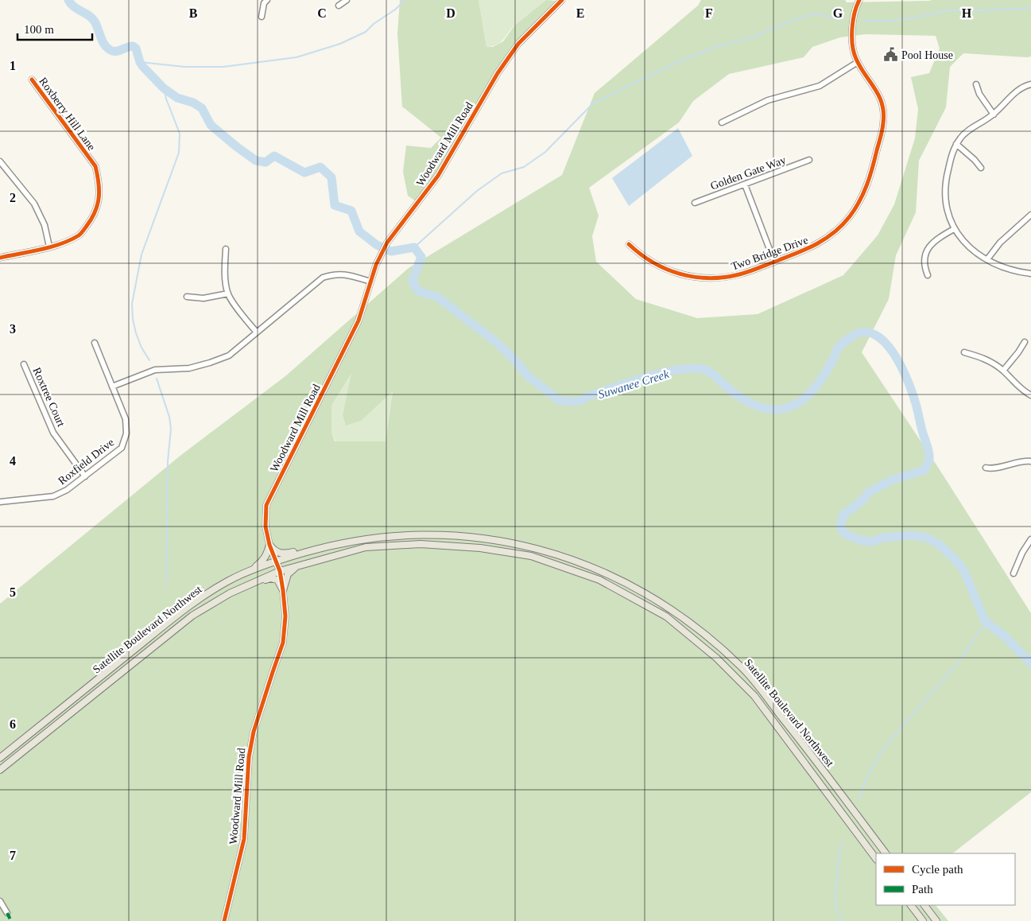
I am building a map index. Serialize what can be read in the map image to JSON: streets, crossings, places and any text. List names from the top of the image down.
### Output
{
  "streets": {
    "main road": ["Satellite Boulevard Northwest"],
    "street": [
      "Roxberry Hill Lane",
      "Woodward Mill Road",
      "Golden Gate Way",
      "Two Bridge Drive",
      "Roxtree Court",
      "Roxfield Drive"
    ]
  },
  "crossings": [
    ["Woodward Mill Road", "Satellite Boulevard Northwest"],
    ["Roxtree Court", "Roxfield Drive"]
  ],
  "water": ["Suwanee Creek"],
  "places": {
    "public building": ["Pool House"]
  },
  "legend": ["Cycle path", "Path"],
  "scale_bar": "100 m",
  "grid": {
    "columns": [
      "B",
      "C",
      "D",
      "E",
      "F",
      "G",
      "H"
    ],
    "rows": [
      "1",
      "2",
      "3",
      "4",
      "5",
      "6",
      "7"
    ]
  }
}
